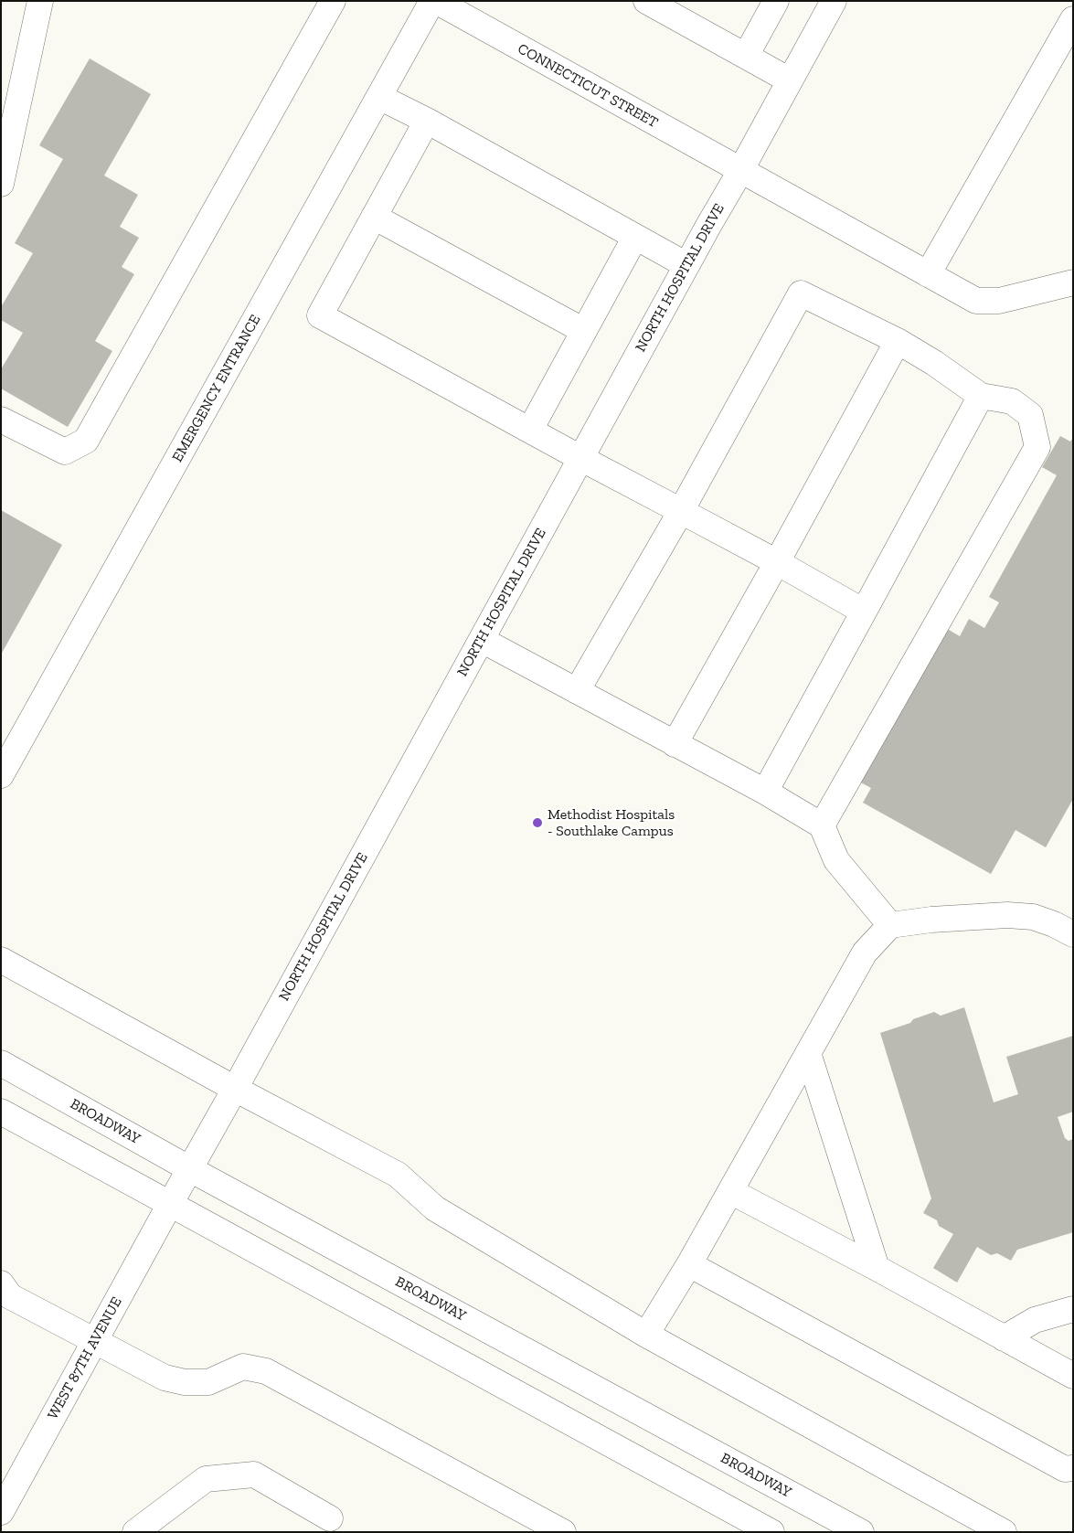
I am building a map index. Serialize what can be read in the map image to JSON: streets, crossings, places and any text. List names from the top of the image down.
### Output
{
  "streets": {
    "street": [
      "CONNECTICUT STREET",
      "NORTH HOSPITAL DRIVE",
      "EMERGENCY ENTRANCE",
      "BROADWAY",
      "WEST 87TH AVENUE"
    ]
  },
  "crossings": [
    ["CONNECTICUT STREET", "NORTH HOSPITAL DRIVE"],
    ["NORTH HOSPITAL DRIVE", "BROADWAY"],
    ["NORTH HOSPITAL DRIVE", "WEST 87TH AVENUE"]
  ],
  "places": ["Methodist Hospitals - Southlake Campus"]
}
